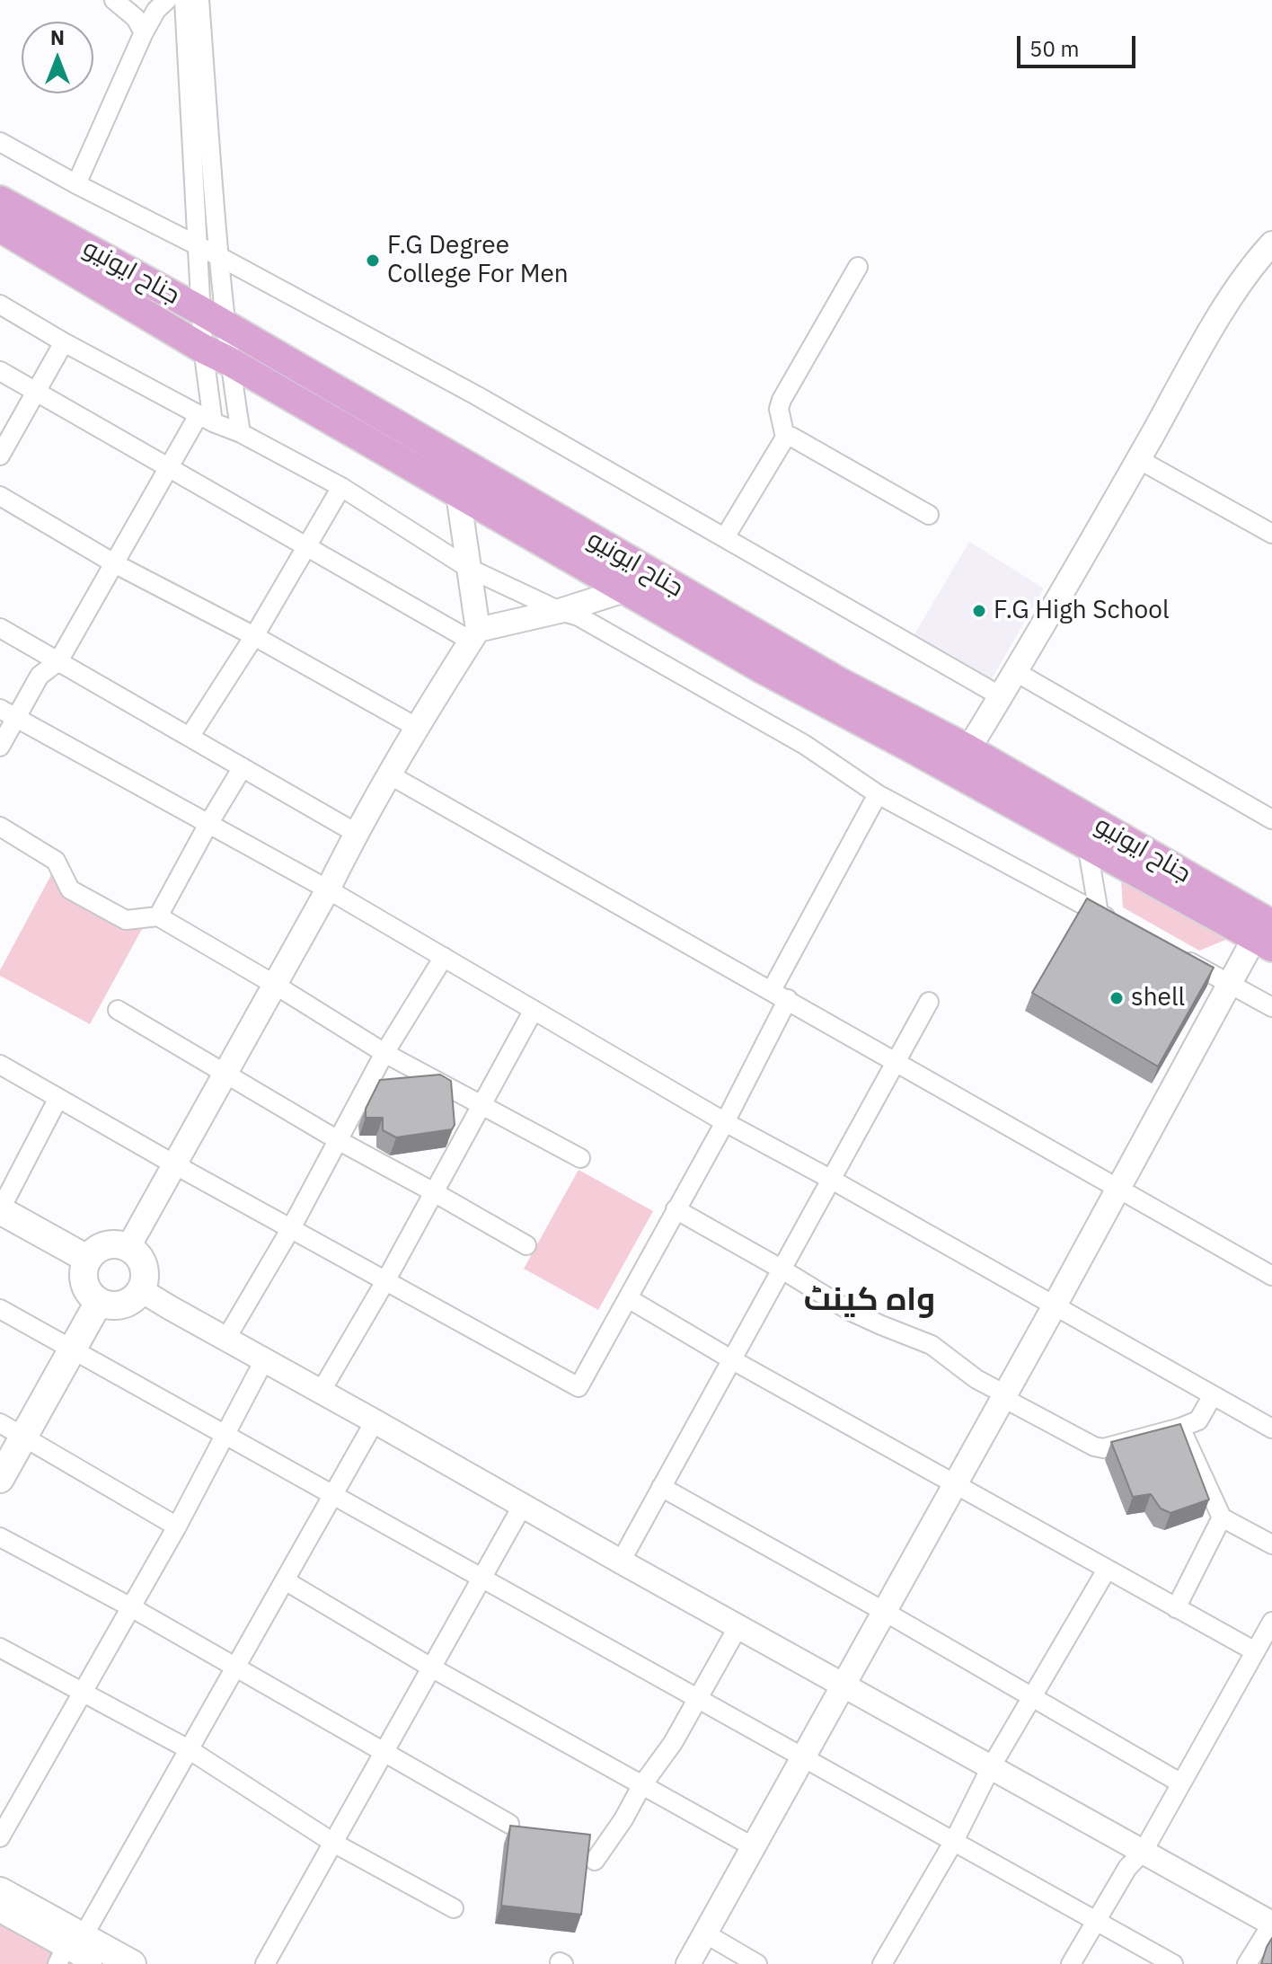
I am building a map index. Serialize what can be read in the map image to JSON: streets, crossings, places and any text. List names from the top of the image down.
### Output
{
  "streets": {
    "main road": ["جناح ایونیو"]
  },
  "districts": ["واہ کینٹ"],
  "places": ["F.G Degree College For Men", "F.G High School", "shell"],
  "scale_bar": "50 m",
  "north": "top"
}
